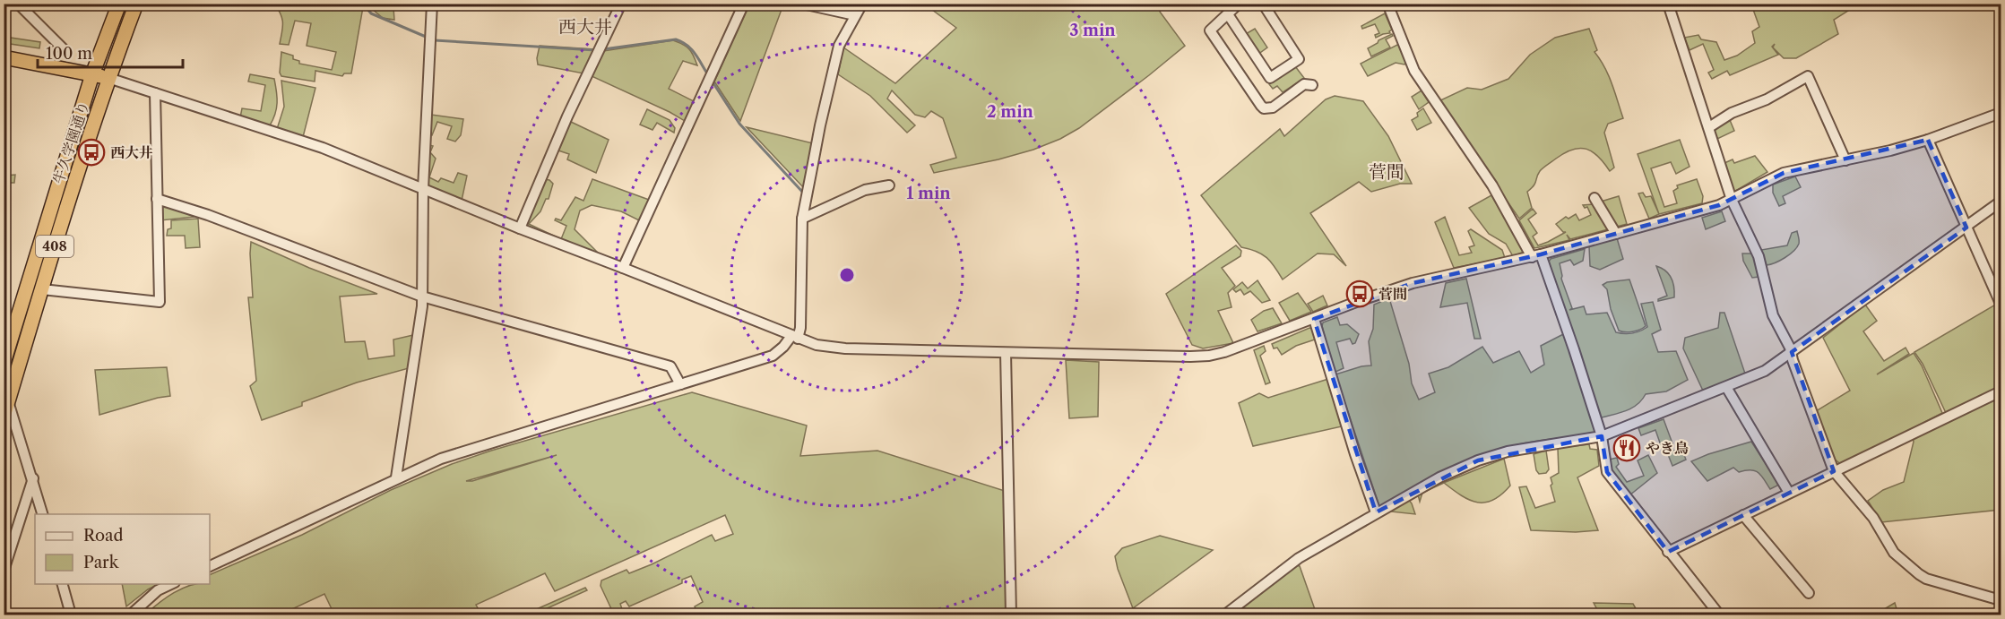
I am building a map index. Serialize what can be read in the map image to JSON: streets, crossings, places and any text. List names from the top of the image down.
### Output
{
  "streets": {
    "highway": ["牛久学園通り", "408"]
  },
  "districts": ["西大井", "菅間"],
  "places": {
    "bus stop": ["西大井", "菅間"],
    "restaurant": ["やき鳥"]
  },
  "legend": ["Road", "Park"],
  "scale_bar": "100 m",
  "rings": ["3 min", "2 min", "1 min"]
}
